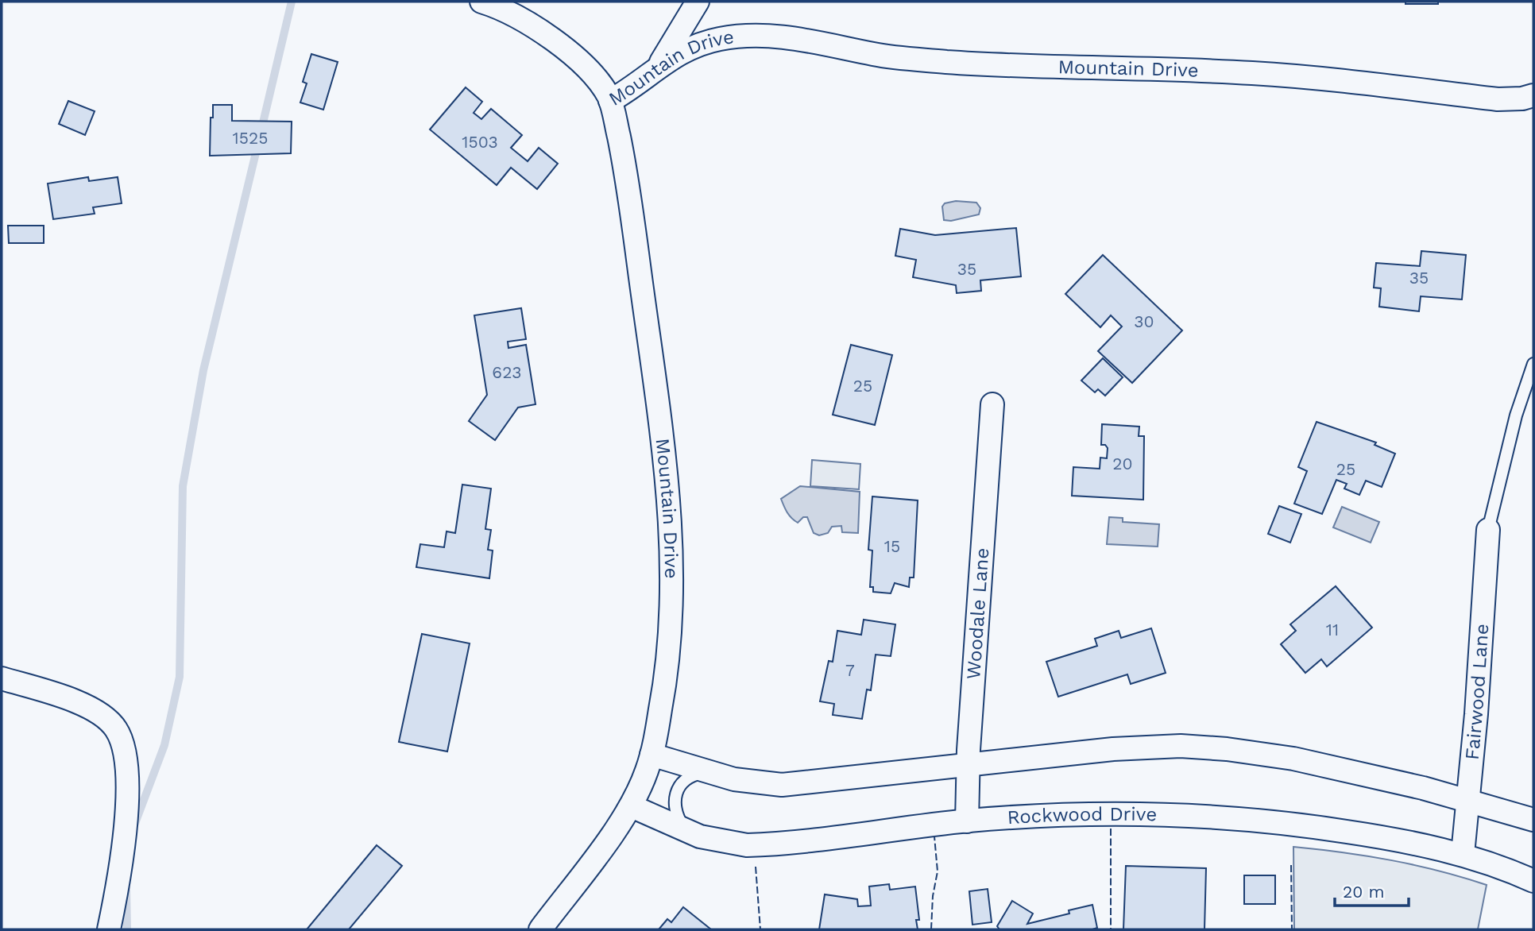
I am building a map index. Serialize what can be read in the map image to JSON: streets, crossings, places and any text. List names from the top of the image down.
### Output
{
  "streets": {
    "street": [
      "Mountain Drive",
      "Woodale Lane",
      "Fairwood Lane",
      "Rockwood Drive"
    ]
  },
  "crossings": [
    ["Mountain Drive", "Rockwood Drive"],
    ["Woodale Lane", "Rockwood Drive"],
    ["Fairwood Lane", "Rockwood Drive"]
  ],
  "house_numbers": [
    "1525",
    "1503",
    "35",
    "35",
    "30",
    "623",
    "25",
    "20",
    "25",
    "15",
    "11",
    "7"
  ],
  "scale_bar": "20 m"
}
